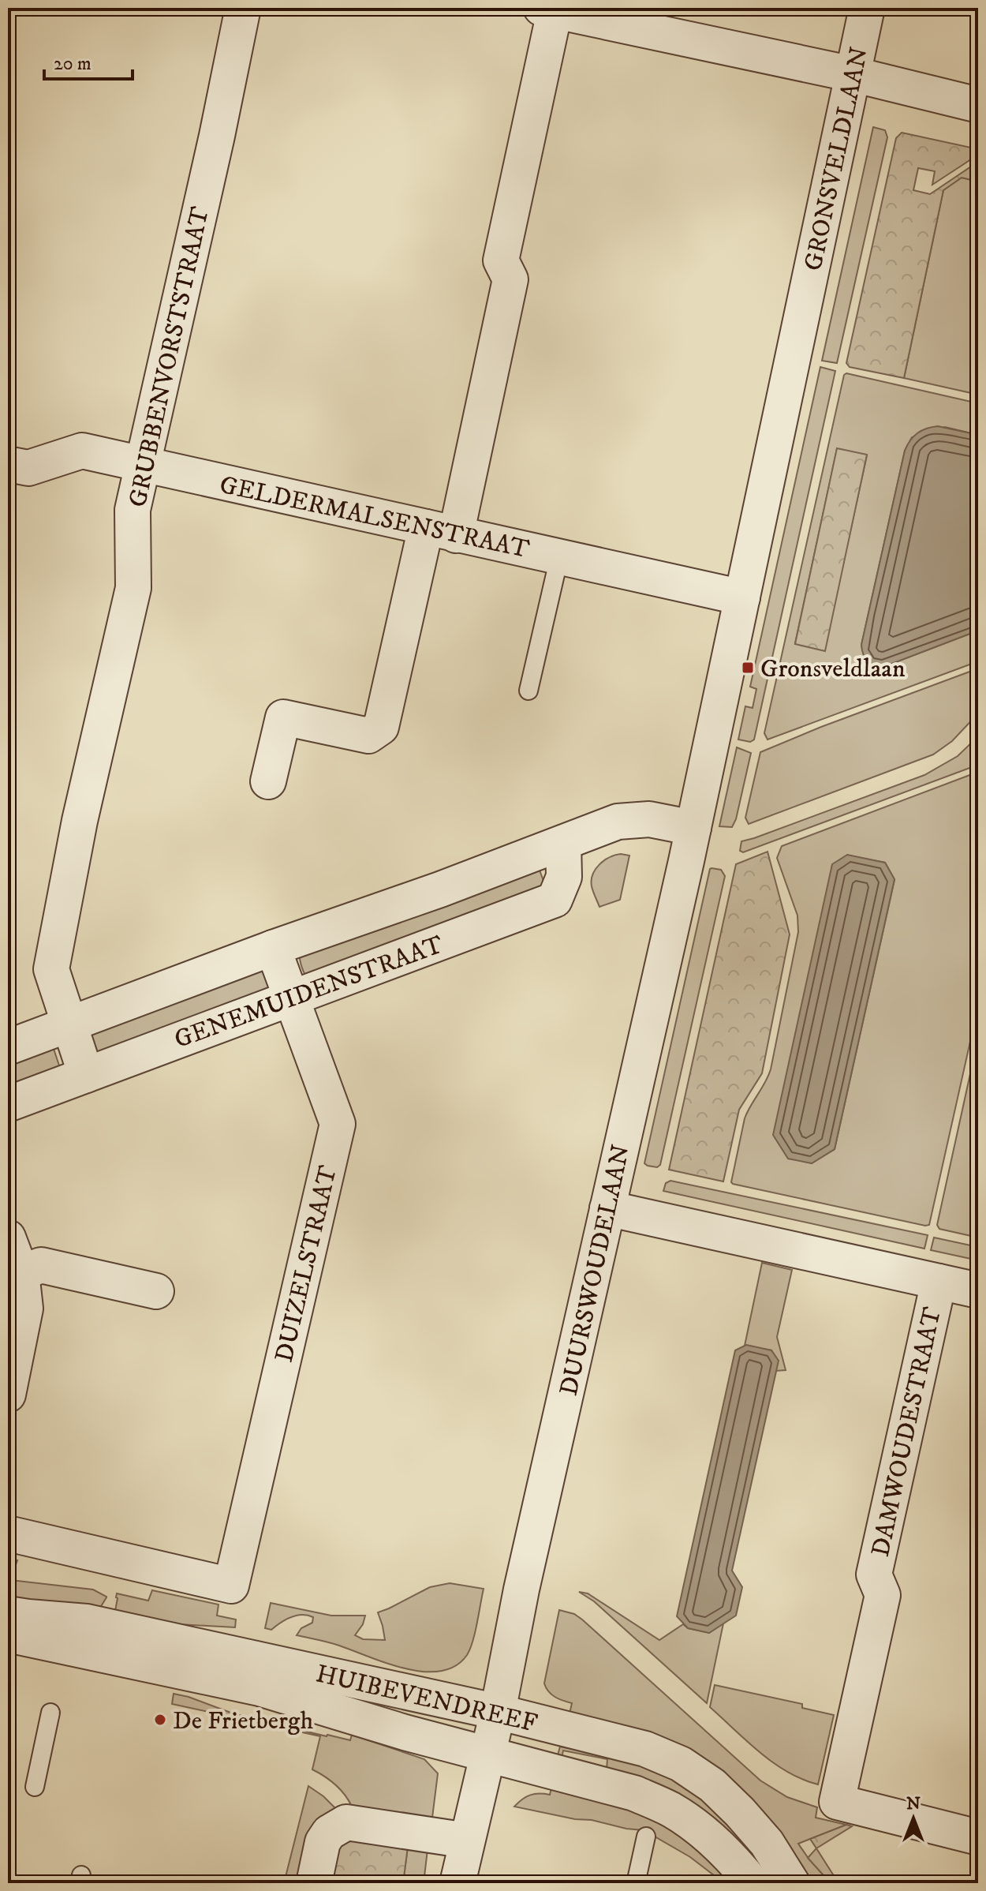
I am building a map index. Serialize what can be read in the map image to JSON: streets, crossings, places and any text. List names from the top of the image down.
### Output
{
  "streets": {
    "street": [
      "GRONSVELDLAAN",
      "GRUBBENVORSTSTRAAT",
      "GELDERMALSENSTRAAT",
      "GENEMUIDENSTRAAT",
      "DUIZELSTRAAT",
      "DUURSWOUDELAAN",
      "DAMWOUDESTRAAT",
      "HUIBEVENDREEF"
    ]
  },
  "crossings": [
    ["GRONSVELDLAAN", "GELDERMALSENSTRAAT"],
    ["GRONSVELDLAAN", "GENEMUIDENSTRAAT"],
    ["GRONSVELDLAAN", "DUURSWOUDELAAN"],
    ["GRUBBENVORSTSTRAAT", "GELDERMALSENSTRAAT"],
    ["GRUBBENVORSTSTRAAT", "GENEMUIDENSTRAAT"],
    ["GENEMUIDENSTRAAT", "DUIZELSTRAAT"],
    ["GENEMUIDENSTRAAT", "DUURSWOUDELAAN"],
    ["DUURSWOUDELAAN", "HUIBEVENDREEF"]
  ],
  "places": {
    "transit": ["Gronsveldlaan"],
    "other": ["De Frietbergh"]
  },
  "scale_bar": "20 m",
  "north": "top"
}
